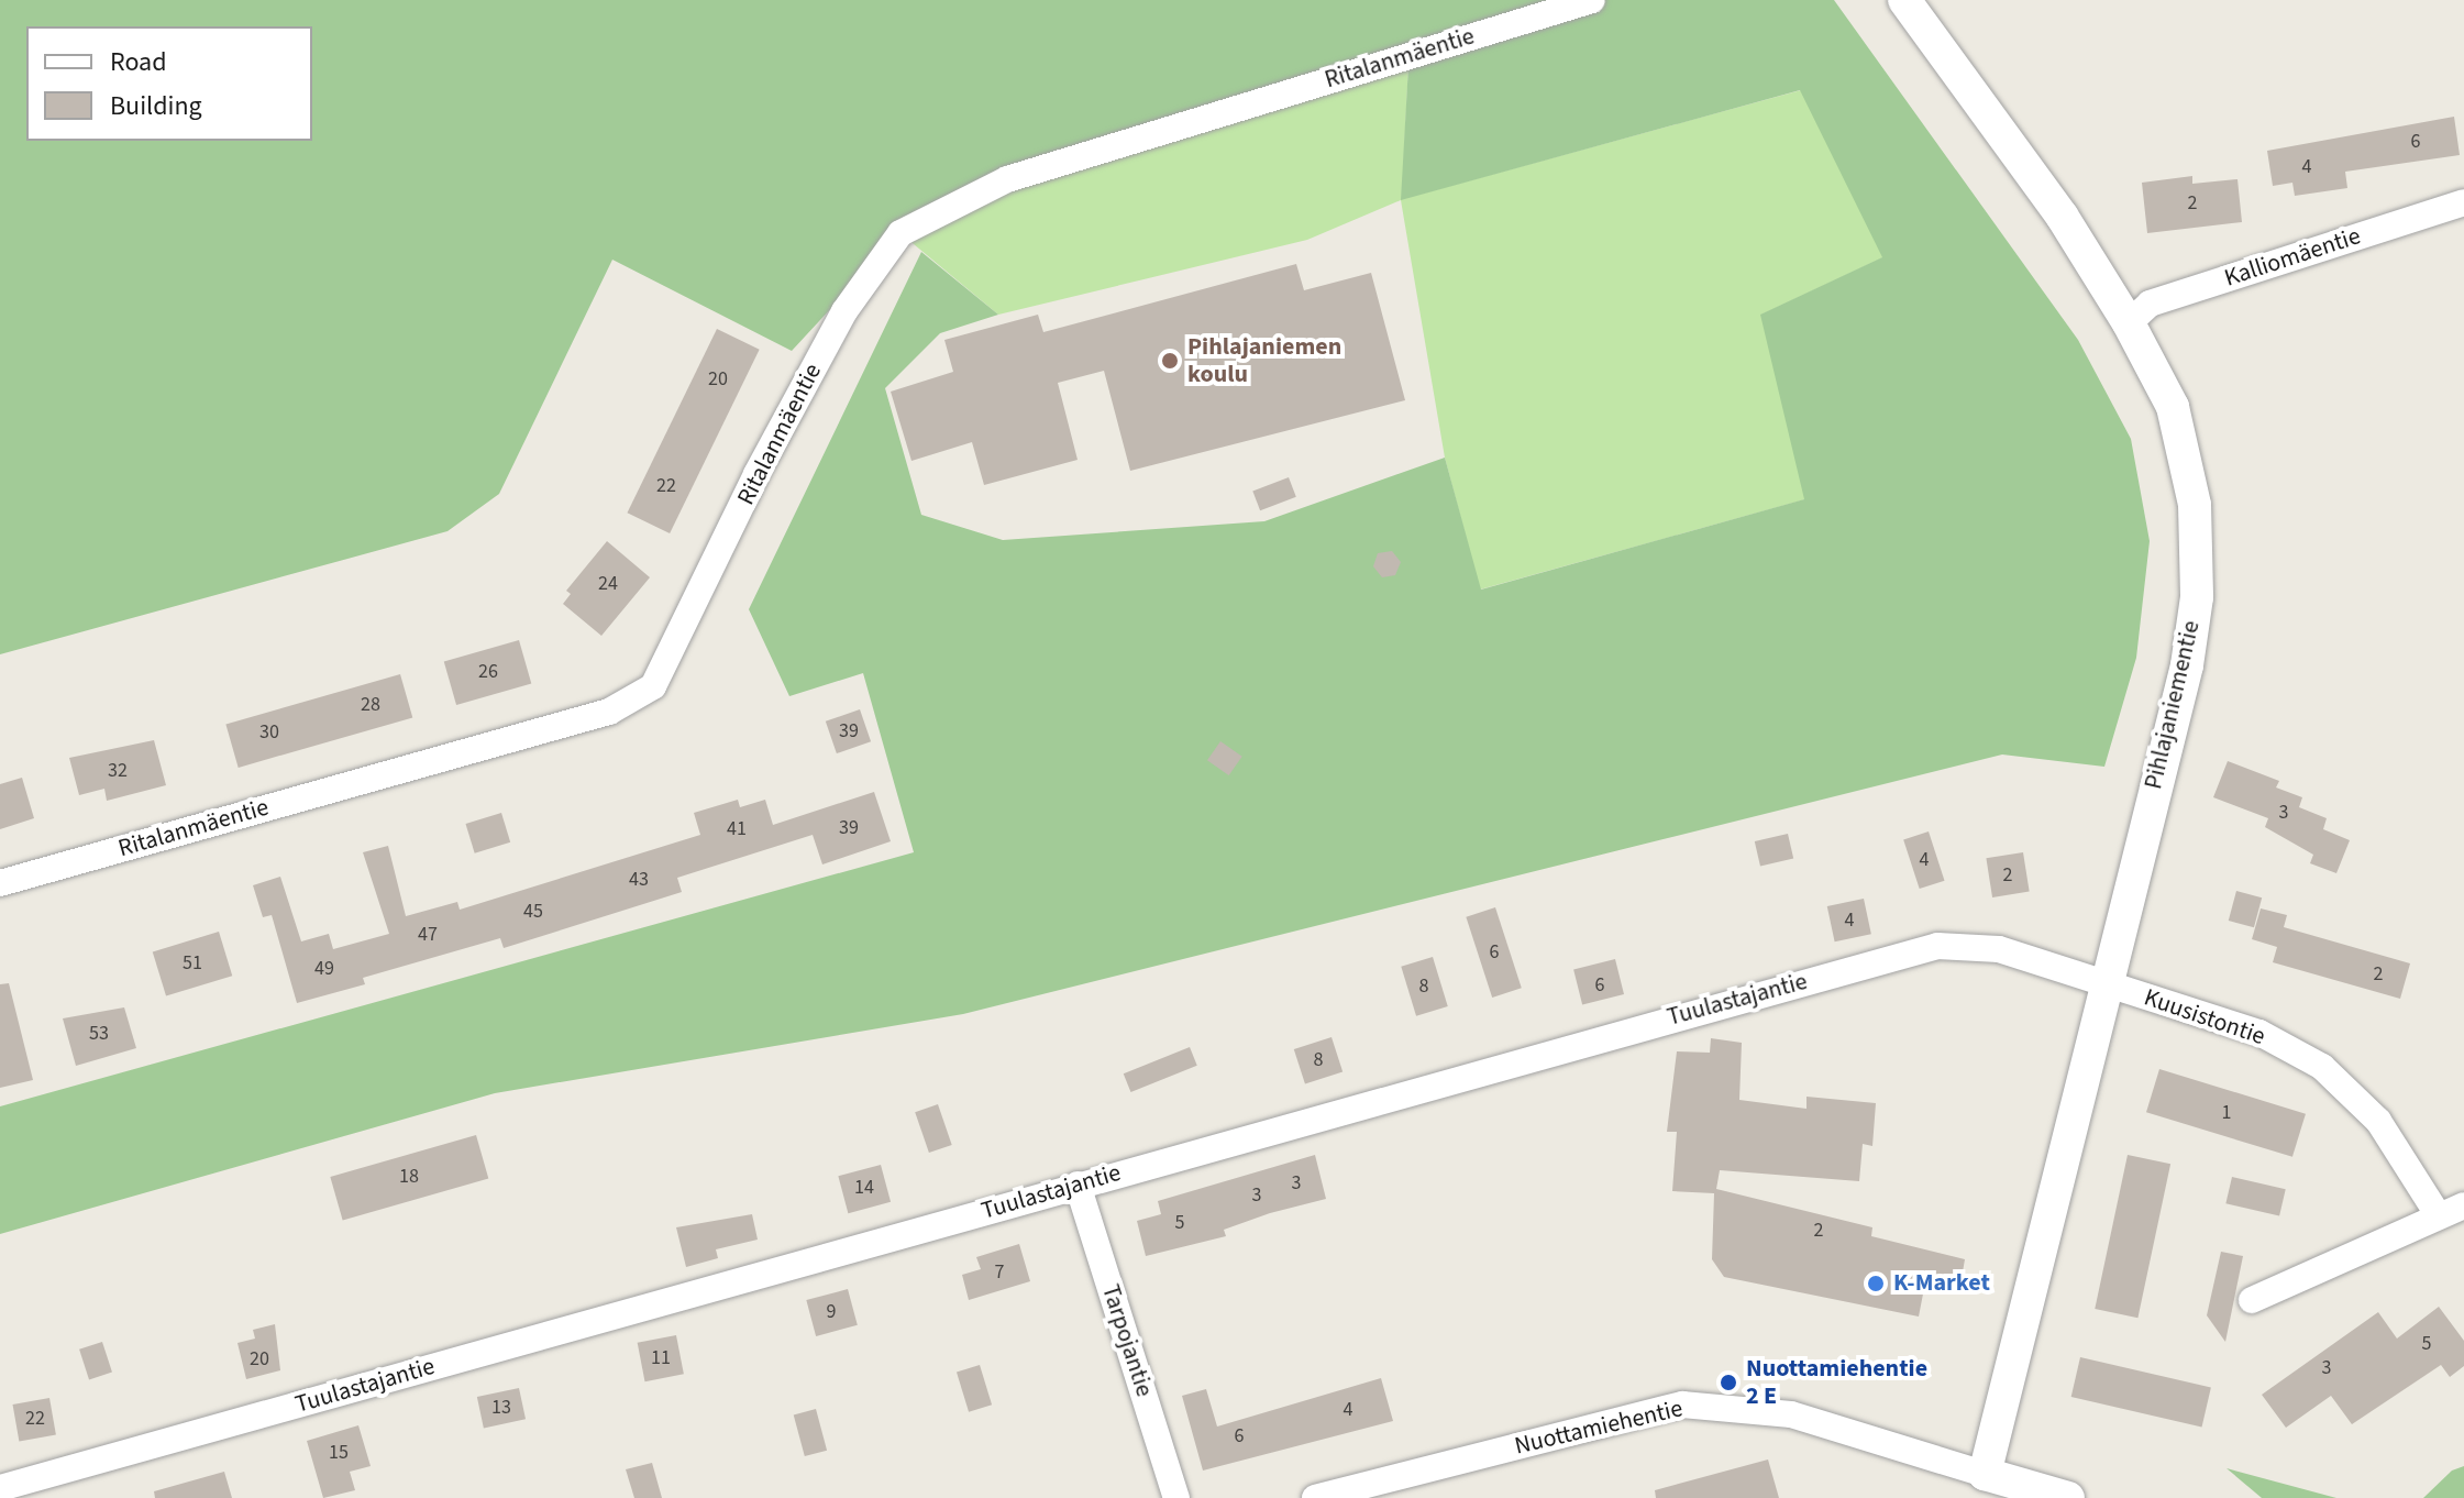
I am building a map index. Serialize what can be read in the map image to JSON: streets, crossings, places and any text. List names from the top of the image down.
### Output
{
  "streets": {
    "street": [
      "Ritalanmäentie",
      "Kalliomäentie",
      "Pihlajaniementie",
      "Tuulastajantie",
      "Kuusistontie",
      "Tarpojantie",
      "Nuottamiehentie"
    ]
  },
  "crossings": [
    ["Kalliomäentie", "Pihlajaniementie"],
    ["Pihlajaniementie", "Tuulastajantie"],
    ["Pihlajaniementie", "Kuusistontie"],
    ["Pihlajaniementie", "Nuottamiehentie"],
    ["Tuulastajantie", "Kuusistontie"],
    ["Tuulastajantie", "Tarpojantie"]
  ],
  "places": ["Pihlajaniemen koulu", "K-Market", "Nuottamiehentie 2 E"],
  "house_numbers": [
    "6",
    "4",
    "2",
    "20",
    "22",
    "24",
    "26",
    "28",
    "39",
    "30",
    "32",
    "3",
    "39",
    "41",
    "4",
    "2",
    "43",
    "45",
    "4",
    "47",
    "6",
    "51",
    "49",
    "2",
    "6",
    "8",
    "53",
    "8",
    "1",
    "18",
    "3",
    "14",
    "3",
    "5",
    "2",
    "7",
    "9",
    "5",
    "11",
    "20",
    "3",
    "13",
    "4",
    "22",
    "6",
    "15"
  ],
  "legend": ["Road", "Building"]
}
